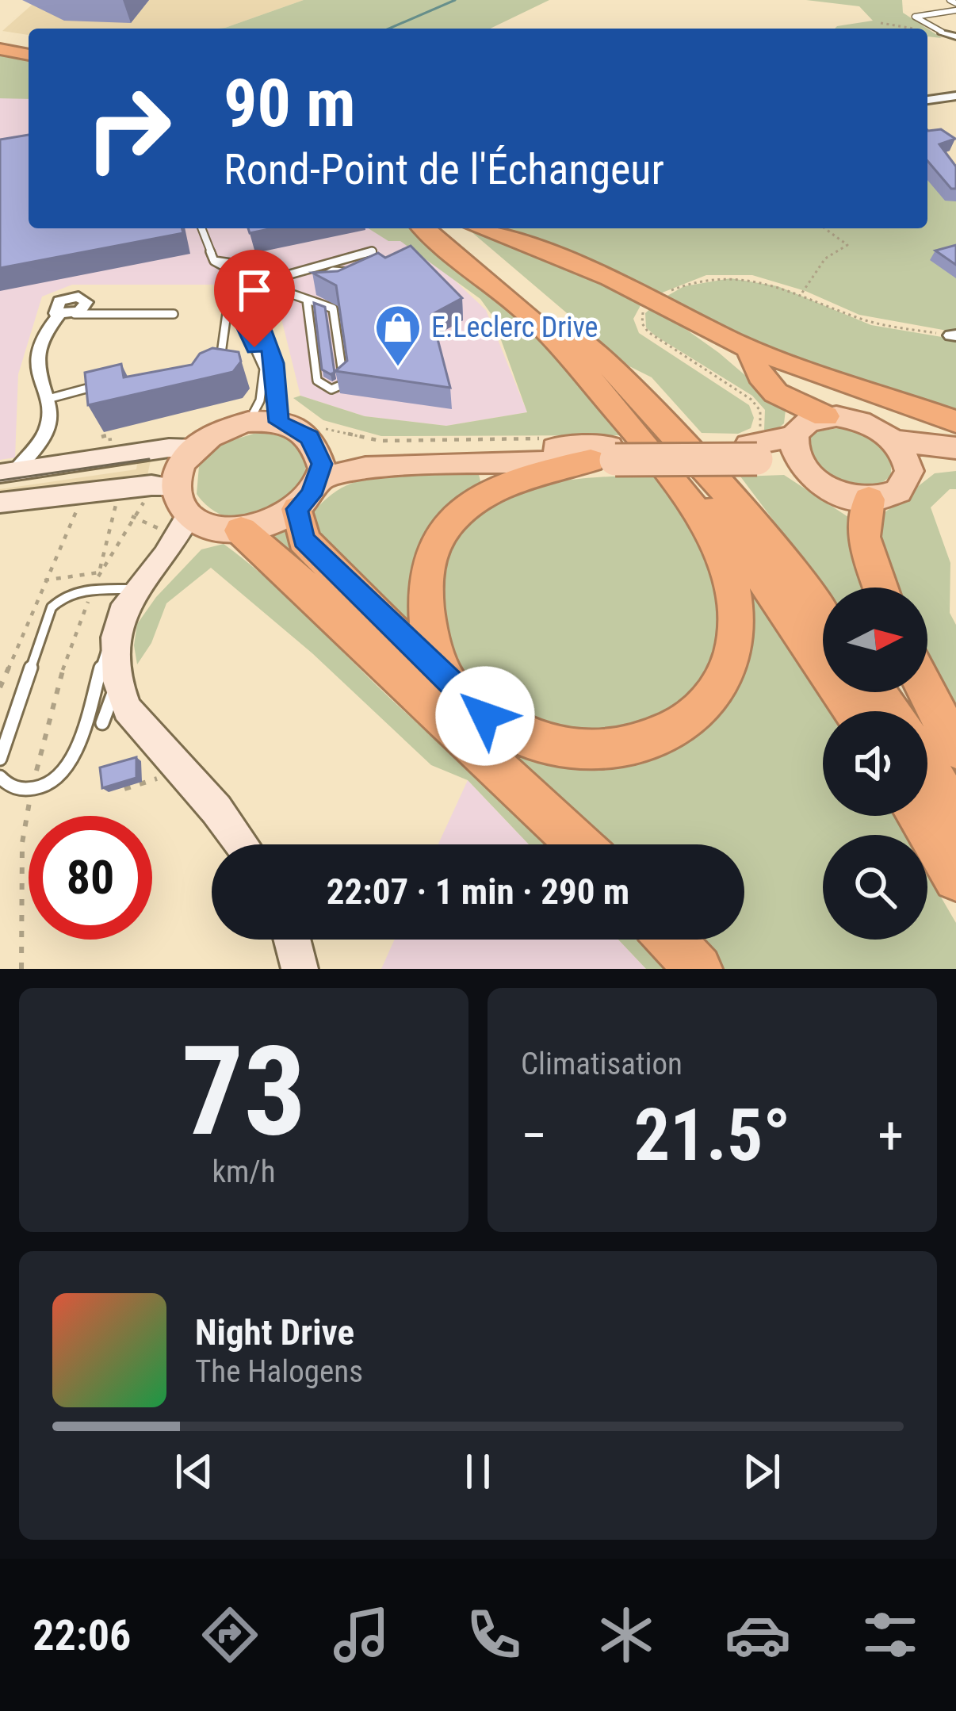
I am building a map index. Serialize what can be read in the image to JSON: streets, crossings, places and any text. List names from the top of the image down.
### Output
{
  "places": {
    "shop": ["E.Leclerc Drive"]
  },
  "north": "right",
  "page": {
    "turn": ["90 m", "Rond-Point de l'Échangeur"],
    "limit": "80",
    "trip": "22:07 · 1 min · 290 m",
    "tile": [
      ["73", "km/h"],
      "Climatisation"
    ],
    "heat": ["−", "21.5°", "+"],
    "song": ["Night Drive", "The Halogens"],
    "tabs": "22:06"
  }
}
